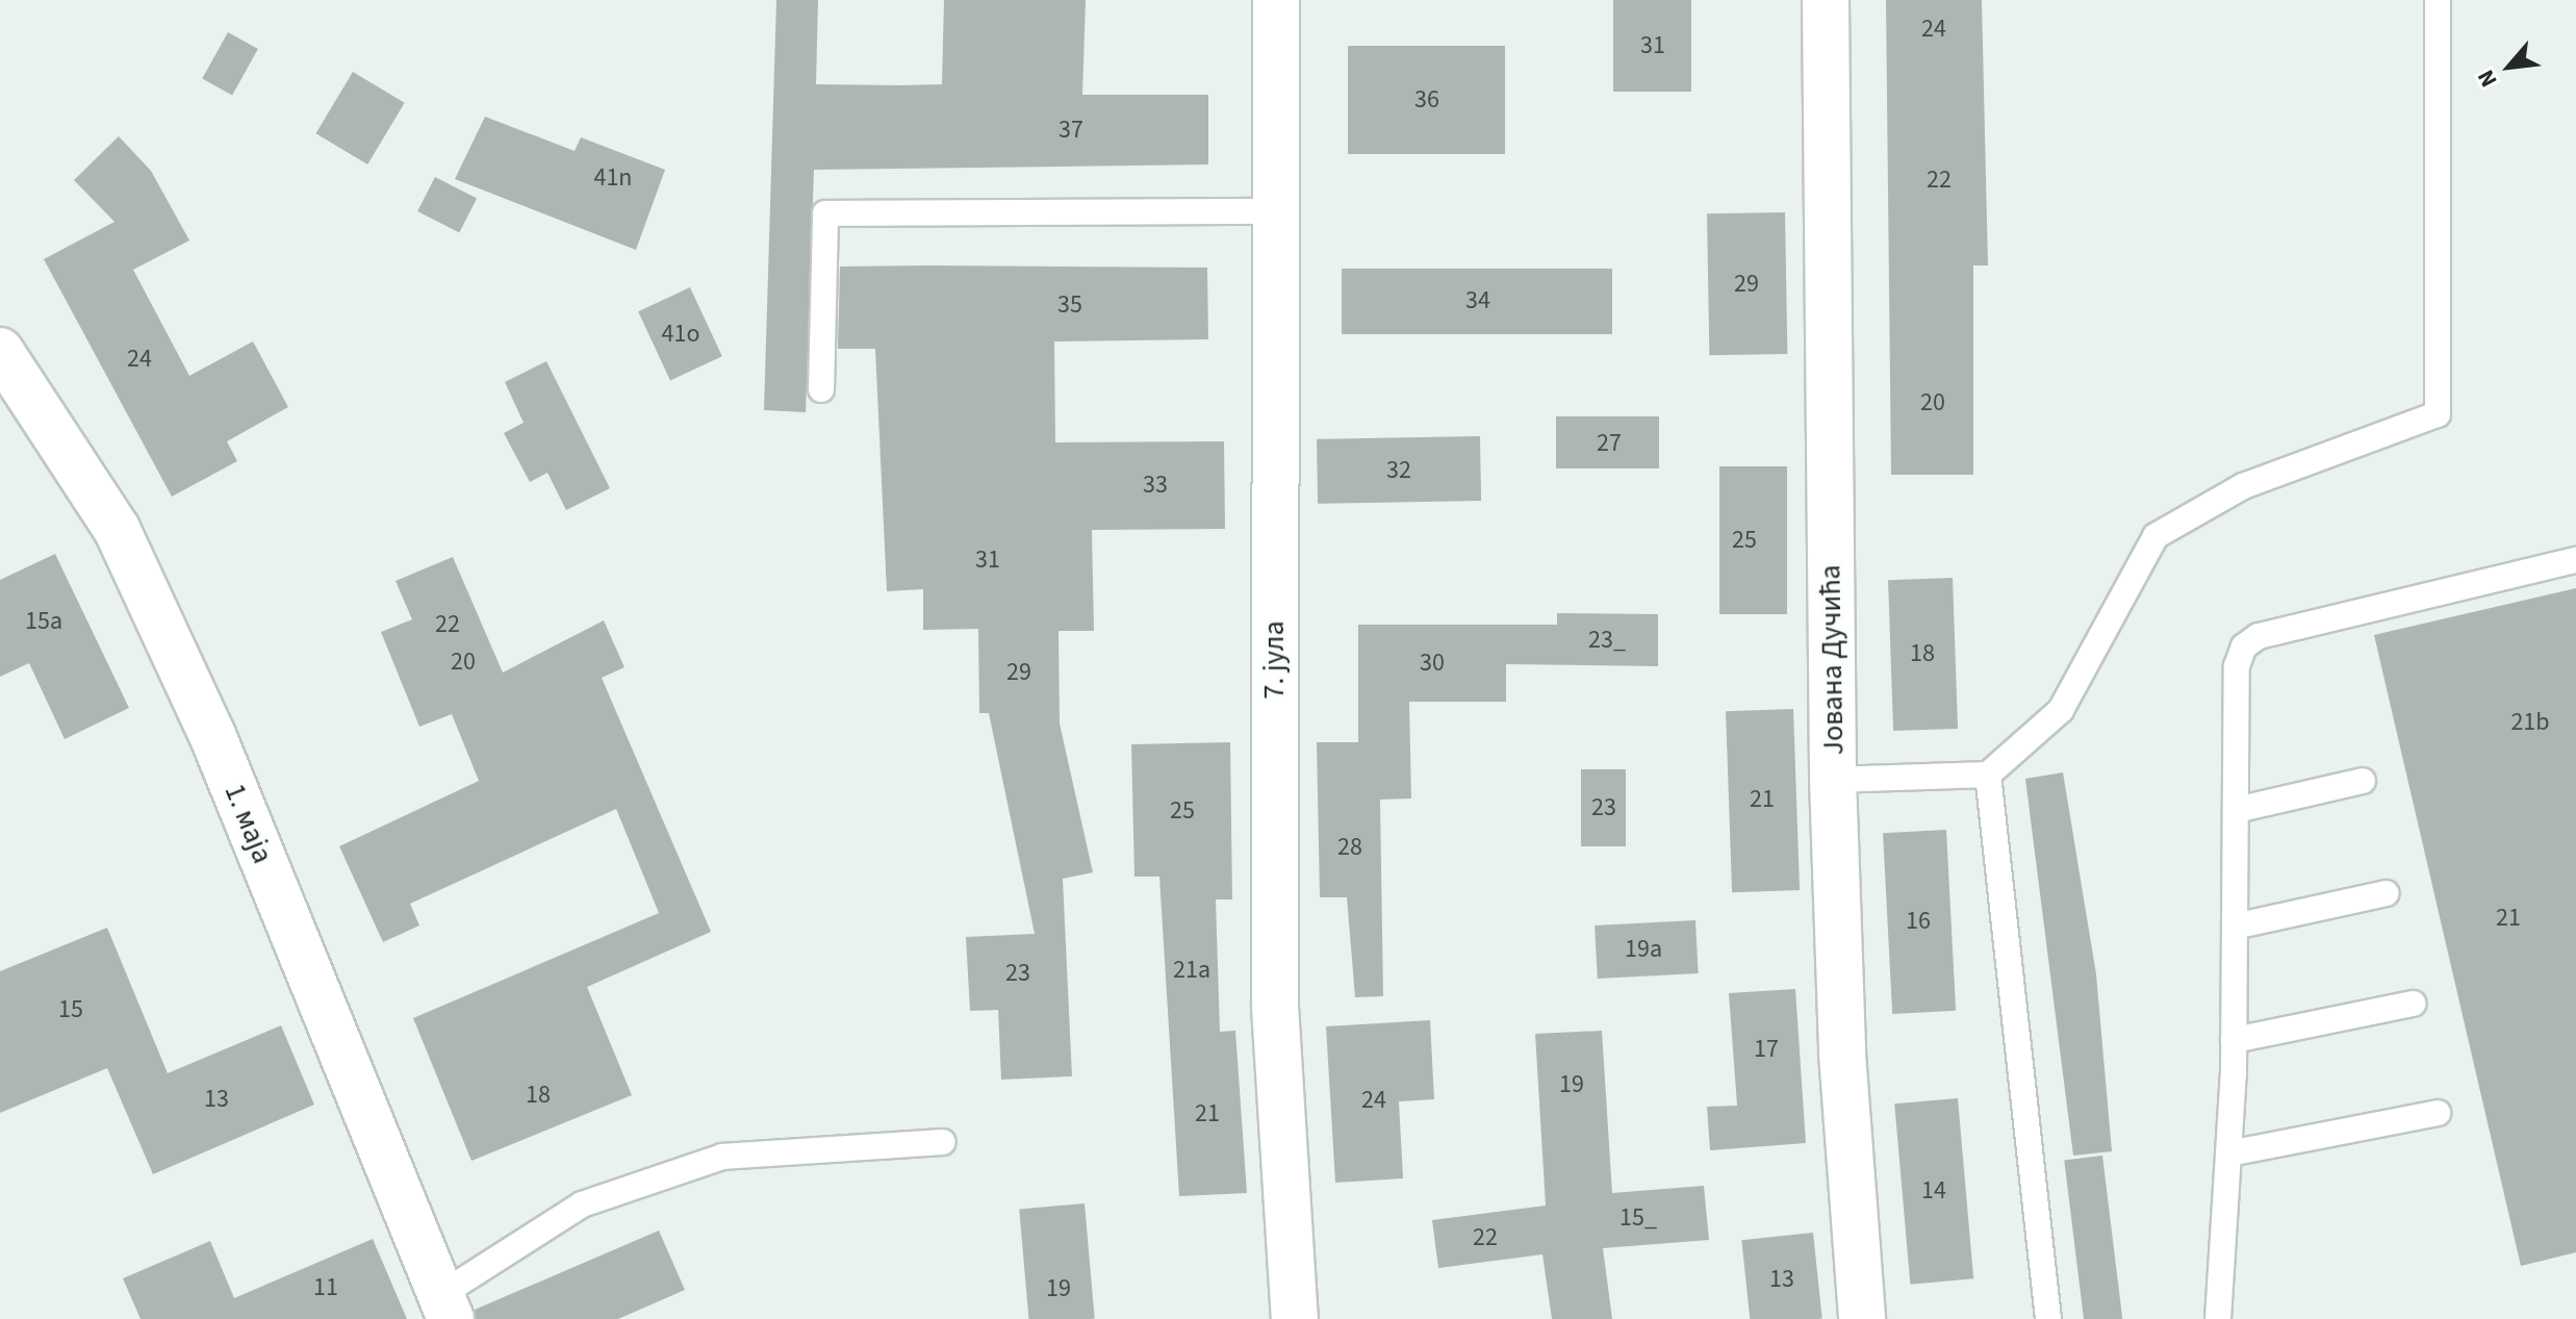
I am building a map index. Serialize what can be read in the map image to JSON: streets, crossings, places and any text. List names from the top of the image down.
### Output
{
  "streets": {
    "street": ["7. јула", "Јована Дучића", "1. маја"]
  },
  "house_numbers": [
    "24",
    "31",
    "36",
    "37",
    "41n",
    "22",
    "29",
    "34",
    "35",
    "41o",
    "24",
    "20",
    "27",
    "32",
    "33",
    "25",
    "31",
    "15a",
    "22",
    "23_",
    "18",
    "20",
    "30",
    "29",
    "21b",
    "21",
    "23",
    "25",
    "28",
    "21",
    "16",
    "19a",
    "21a",
    "23",
    "15",
    "17",
    "19",
    "18",
    "13",
    "24",
    "21",
    "14",
    "15_",
    "22",
    "13",
    "11",
    "19"
  ],
  "north": "bottom left"
}
